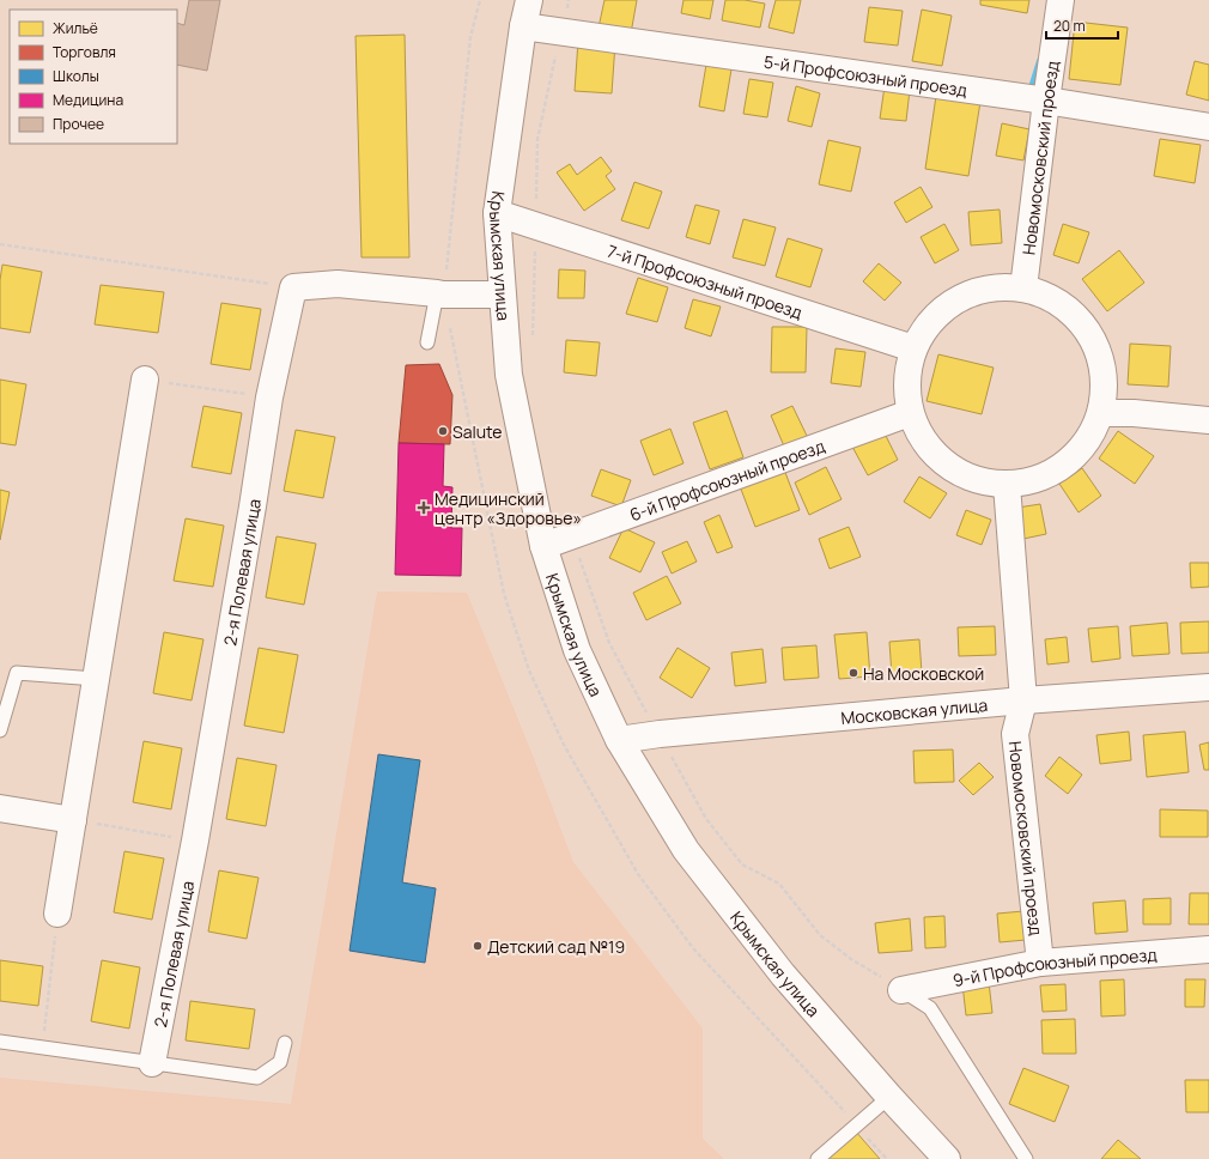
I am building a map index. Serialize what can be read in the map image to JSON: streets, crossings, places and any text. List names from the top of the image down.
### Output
{
  "streets": {
    "street": [
      "5-й Профсоюзный проезд",
      "Новомосковский проезд",
      "Крымская улица",
      "7-й Профсоюзный проезд",
      "6-й Профсоюзный проезд",
      "2-я Полевая улица",
      "Московская улица",
      "9-й Профсоюзный проезд"
    ]
  },
  "crossings": [
    ["5-й Профсоюзный проезд", "Новомосковский проезд"],
    ["5-й Профсоюзный проезд", "Крымская улица"],
    ["Новомосковский проезд", "Московская улица"],
    ["Новомосковский проезд", "9-й Профсоюзный проезд"],
    ["Крымская улица", "7-й Профсоюзный проезд"],
    ["Крымская улица", "6-й Профсоюзный проезд"],
    ["Крымская улица", "Московская улица"]
  ],
  "places": {
    "other": ["Salute", "На Московской", "Детский сад №19"],
    "health": ["Медицинский центр «Здоровье»"]
  },
  "legend": [
    "Жильё",
    "Торговля",
    "Школы",
    "Медицина",
    "Прочее"
  ],
  "scale_bar": "20 m"
}
